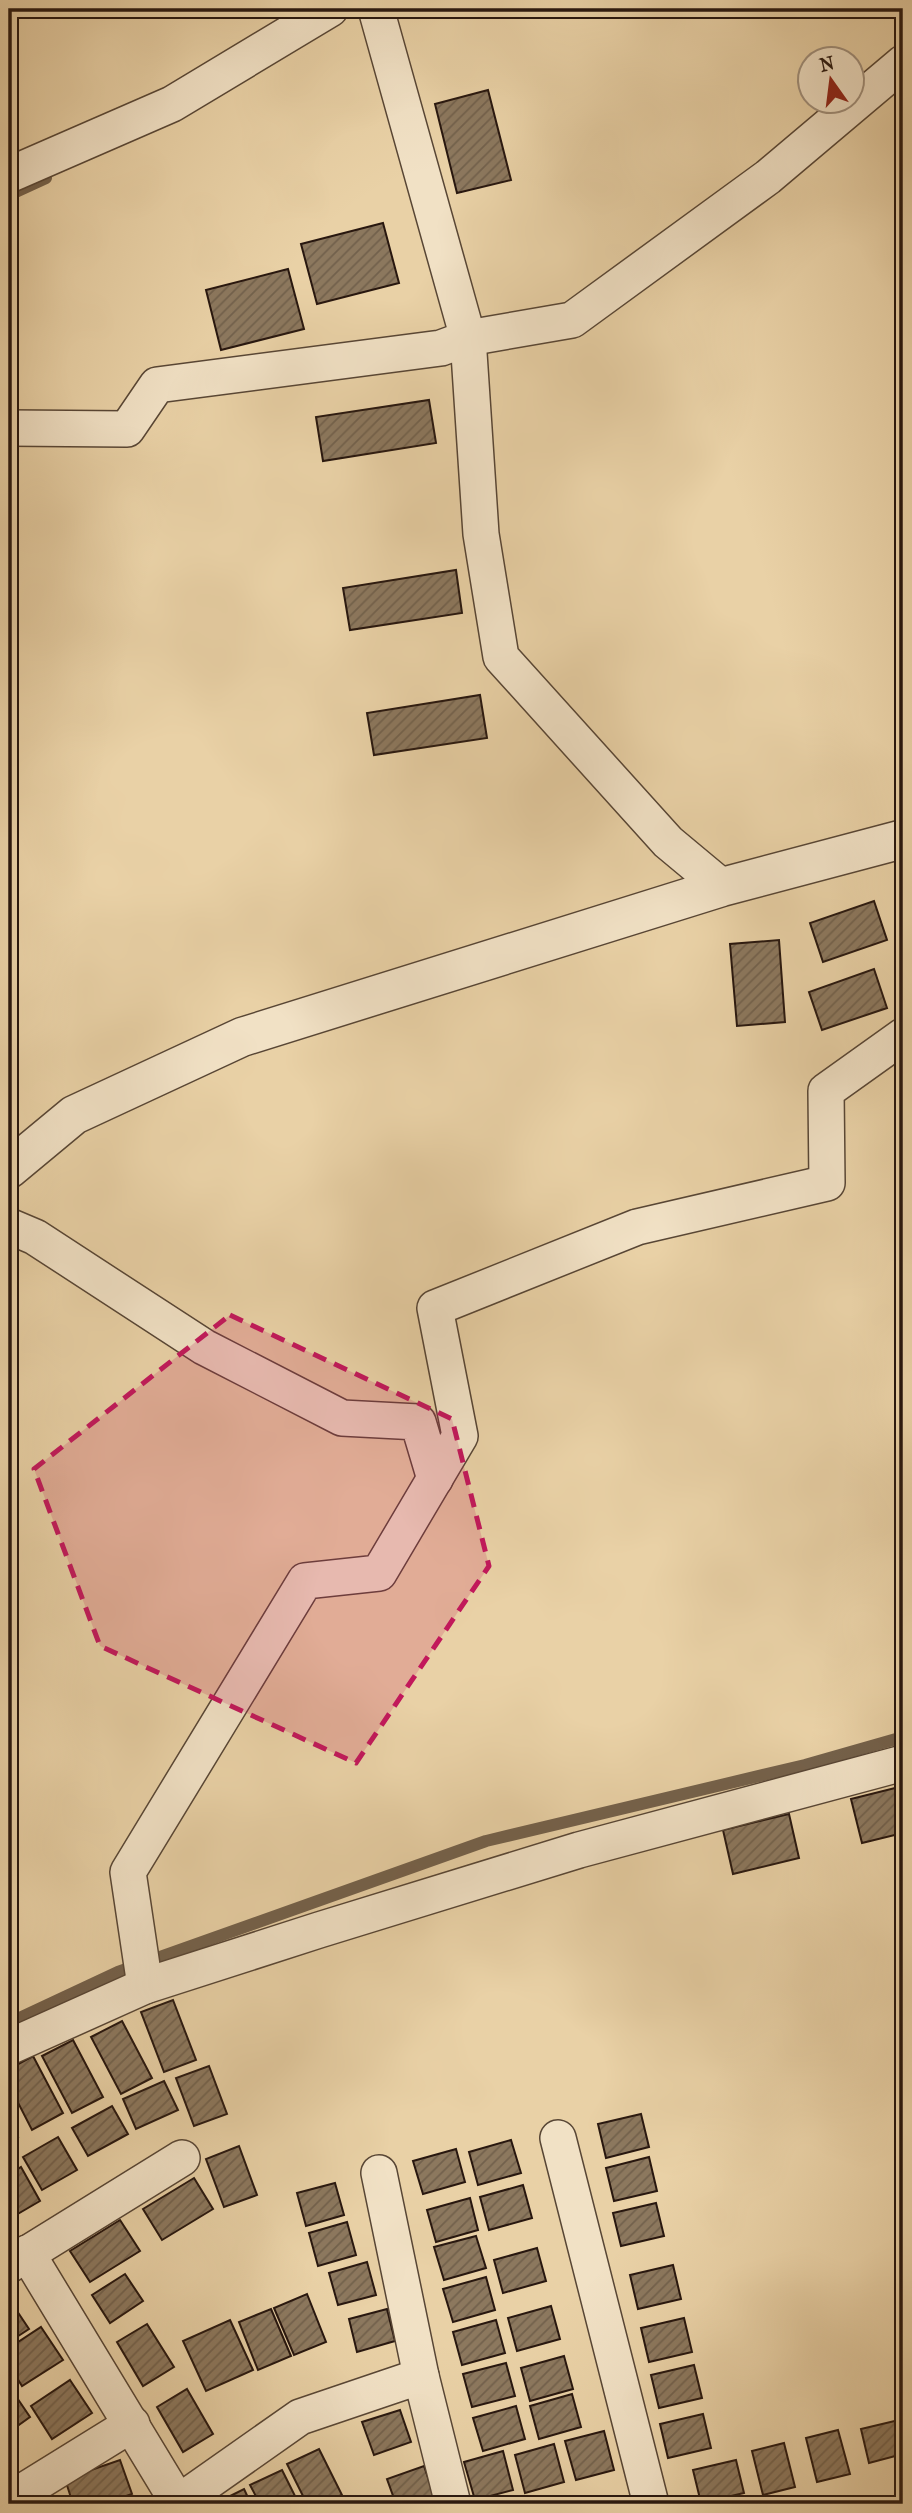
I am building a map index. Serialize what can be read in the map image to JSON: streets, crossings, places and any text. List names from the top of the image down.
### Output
{
  "north": "top"
}
